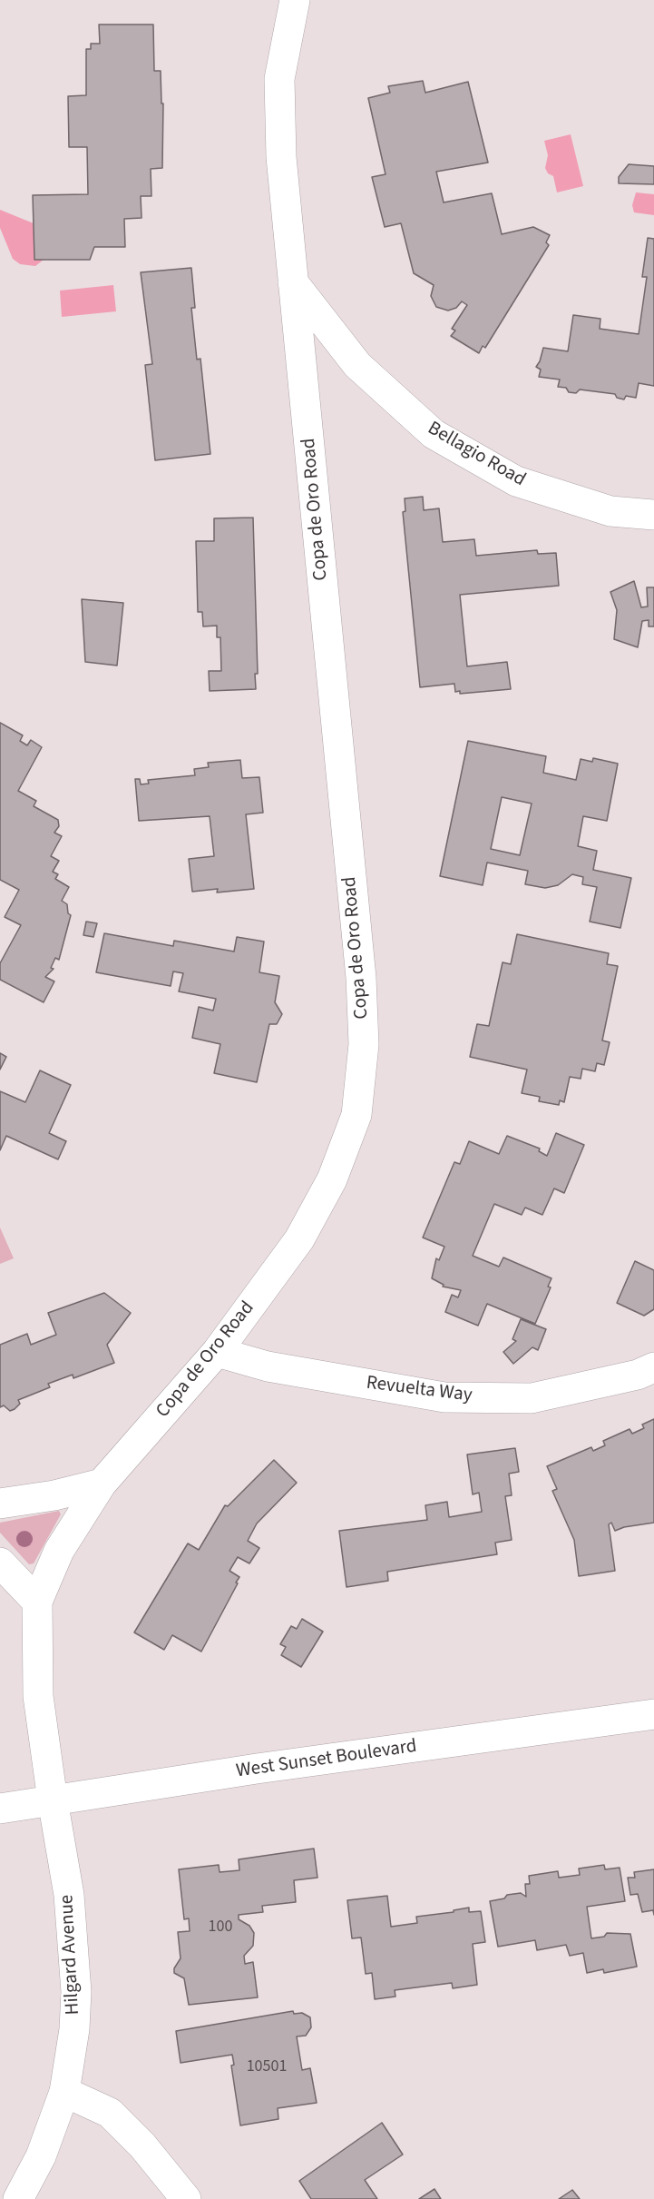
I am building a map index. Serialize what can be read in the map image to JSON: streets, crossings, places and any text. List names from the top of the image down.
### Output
{
  "streets": {
    "street": [
      "Bellagio Road",
      "Copa de Oro Road",
      "Revuelta Way",
      "West Sunset Boulevard",
      "Hilgard Avenue"
    ]
  },
  "crossings": [
    ["Bellagio Road", "Copa de Oro Road"],
    ["Copa de Oro Road", "Revuelta Way"],
    ["Copa de Oro Road", "West Sunset Boulevard"],
    ["Copa de Oro Road", "Hilgard Avenue"],
    ["West Sunset Boulevard", "Hilgard Avenue"]
  ],
  "house_numbers": ["100", "10501"]
}
